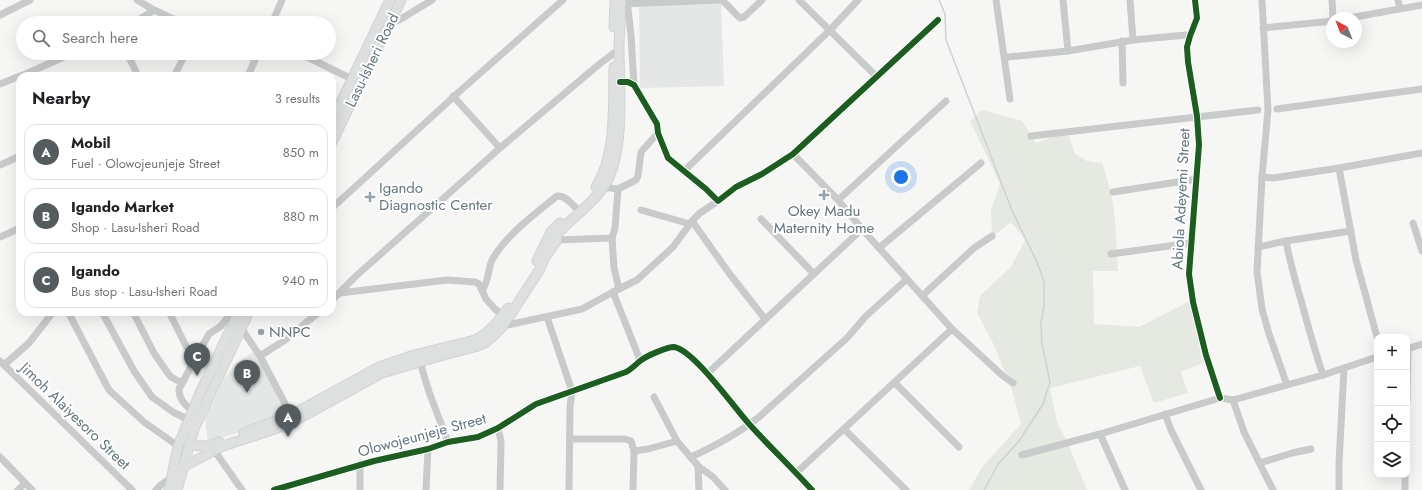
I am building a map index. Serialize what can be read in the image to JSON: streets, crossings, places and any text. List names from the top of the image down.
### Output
{
  "streets": {
    "main road": ["Lasu-Isheri Road"],
    "street": ["Abiola Adeyemi Street", "Jimoh Alaiyesoro Street", "Olowojeunjeje Street"]
  },
  "places": {
    "health": ["Okey Madu Maternity Home", "Igando Diagnostic Center"],
    "other": ["NNPC"]
  },
  "north": "top left",
  "page": {
    "search": "Search here",
    "heading": ["Nearby", "3 results"],
    "list": [
      {
        "mark": "A",
        "name": "Mobil",
        "note": "Fuel · Olowojeunjeje Street",
        "value": "850 m"
      },
      {
        "mark": "B",
        "name": "Igando Market",
        "note": "Shop · Lasu-Isheri Road",
        "value": "880 m"
      },
      {
        "mark": "C",
        "name": "Igando",
        "note": "Bus stop · Lasu-Isheri Road",
        "value": "940 m"
      }
    ],
    "map_buttons": ["+", "−"],
    "pins": ["C", "B", "A"]
  }
}
